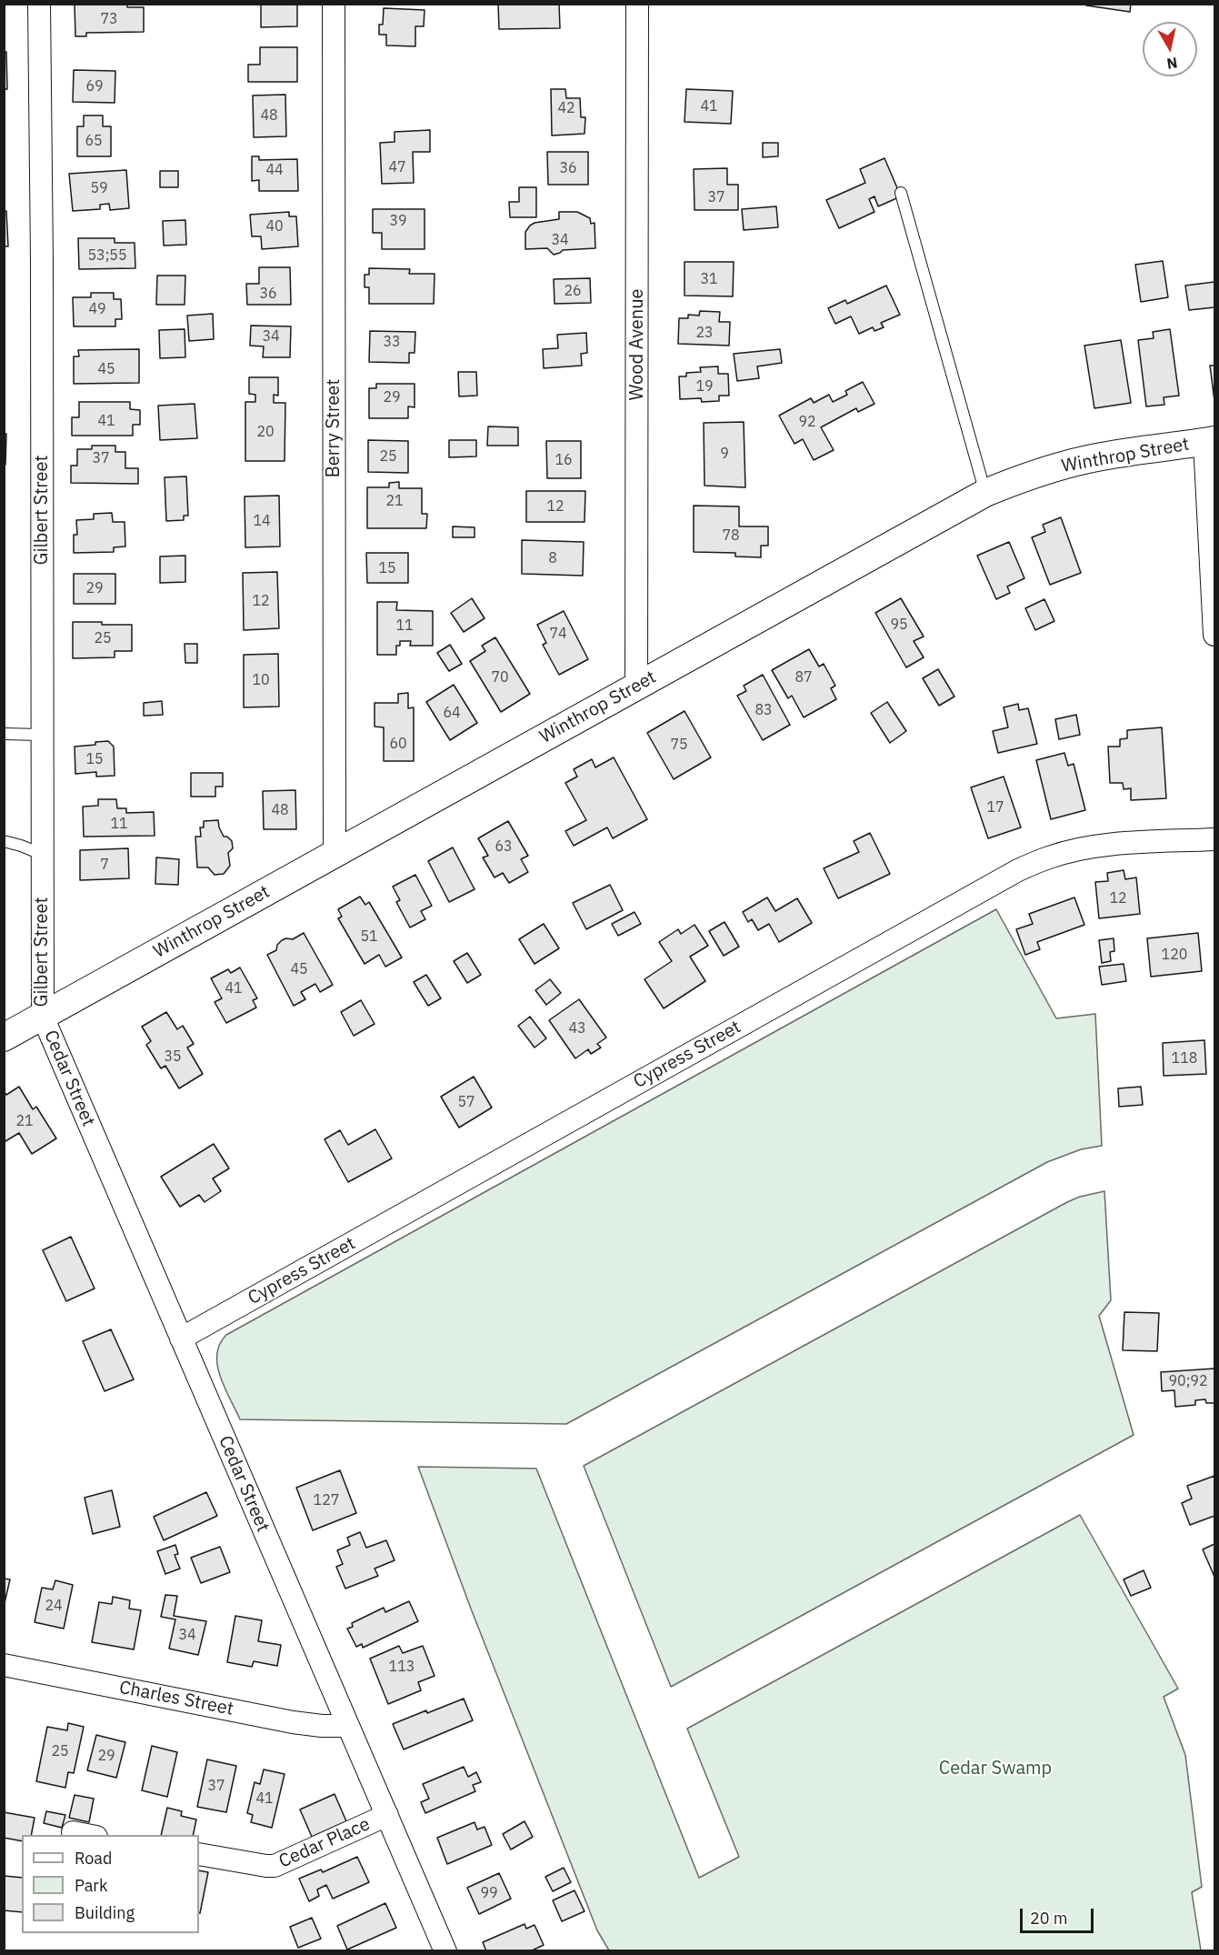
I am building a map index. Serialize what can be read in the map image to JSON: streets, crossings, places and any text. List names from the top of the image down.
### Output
{
  "streets": {
    "street": [
      "Wood Avenue",
      "Berry Street",
      "Winthrop Street",
      "Gilbert Street",
      "Cypress Street",
      "Cedar Street",
      "Charles Street",
      "Cedar Place"
    ]
  },
  "crossings": [
    ["Wood Avenue", "Winthrop Street"],
    ["Berry Street", "Winthrop Street"],
    ["Winthrop Street", "Gilbert Street"],
    ["Winthrop Street", "Cedar Street"],
    ["Gilbert Street", "Cedar Street"],
    ["Cypress Street", "Cedar Street"],
    ["Cedar Street", "Charles Street"],
    ["Cedar Street", "Cedar Place"]
  ],
  "parks": ["Cedar Swamp"],
  "house_numbers": [
    "73",
    "69",
    "41",
    "42",
    "48",
    "65",
    "47",
    "36",
    "44",
    "59",
    "37",
    "39",
    "40",
    "34",
    "53;55",
    "31",
    "26",
    "36",
    "49",
    "23",
    "34",
    "33",
    "45",
    "19",
    "29",
    "41",
    "92",
    "20",
    "9",
    "25",
    "37",
    "16",
    "21",
    "12",
    "14",
    "78",
    "8",
    "15",
    "29",
    "12",
    "95",
    "11",
    "74",
    "25",
    "70",
    "87",
    "10",
    "83",
    "64",
    "60",
    "75",
    "15",
    "17",
    "48",
    "11",
    "63",
    "7",
    "12",
    "51",
    "120",
    "45",
    "41",
    "43",
    "35",
    "118",
    "57",
    "21",
    "90;92",
    "127",
    "24",
    "34",
    "113",
    "25",
    "29",
    "37",
    "41",
    "99"
  ],
  "legend": ["Road", "Park", "Building"],
  "scale_bar": "20 m",
  "north": "bottom"
}
